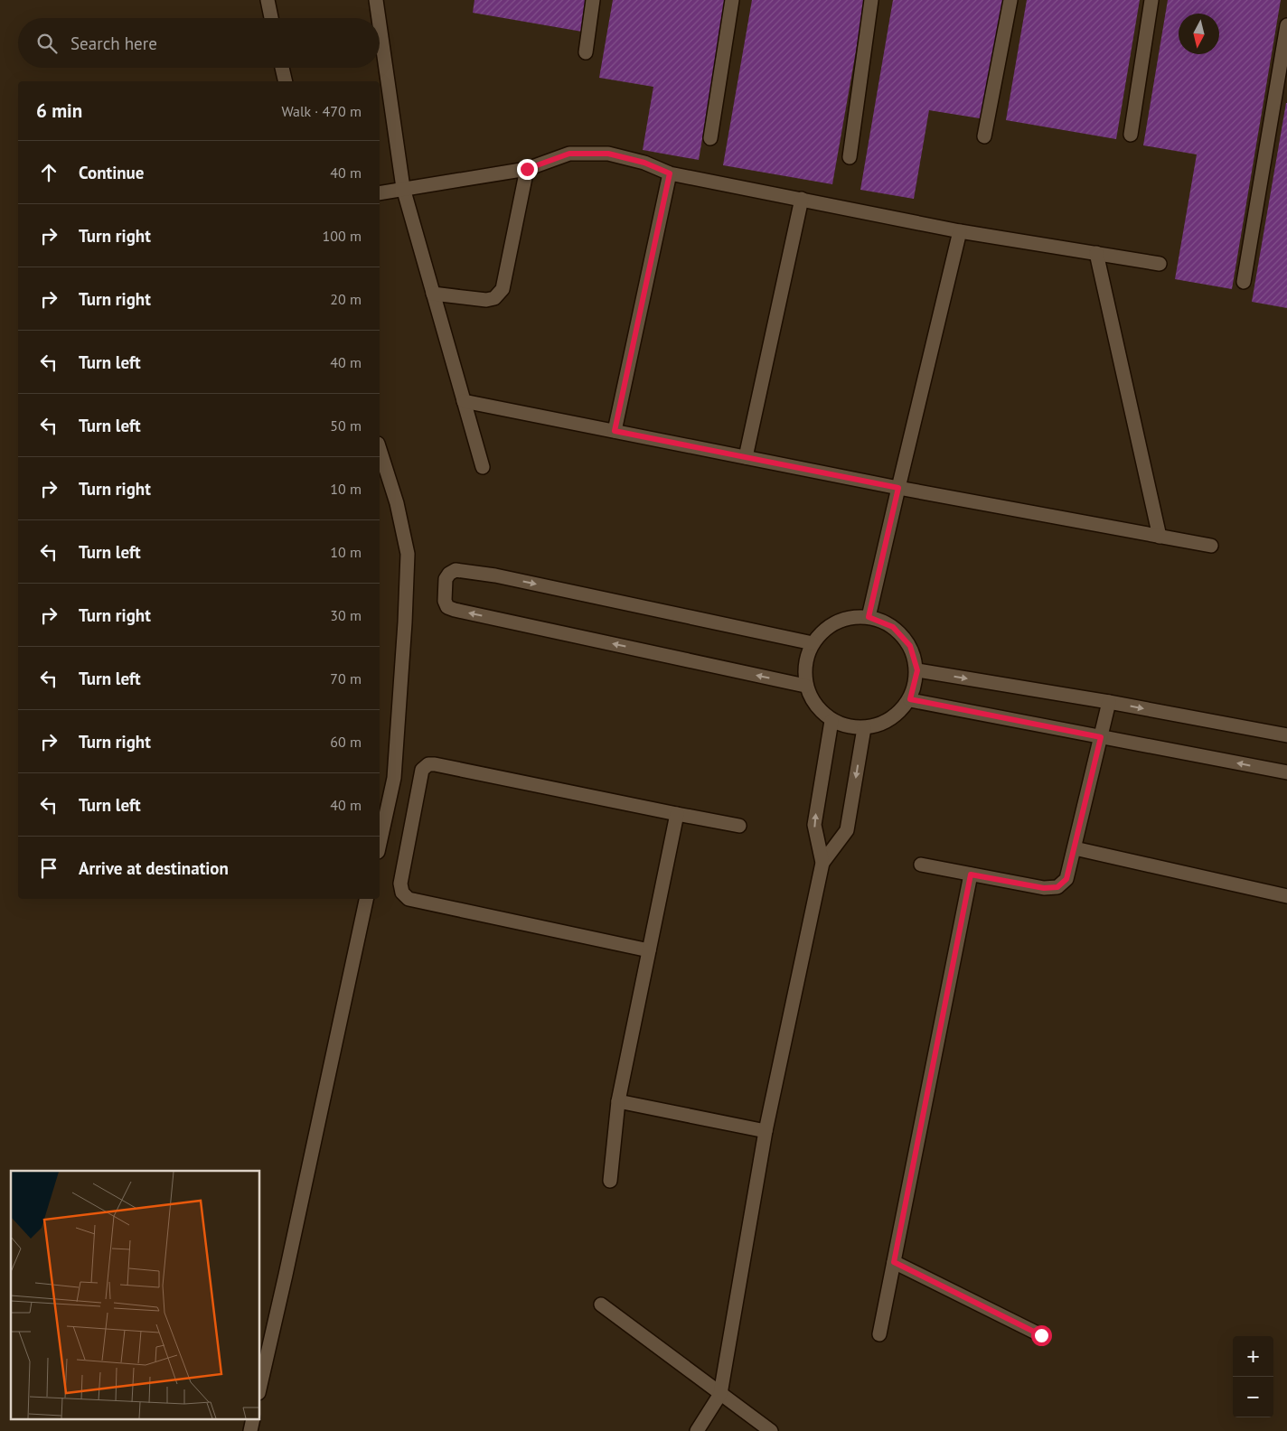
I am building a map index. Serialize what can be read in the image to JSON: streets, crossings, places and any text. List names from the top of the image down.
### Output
{
  "north": "bottom",
  "page": {
    "search": "Search here",
    "heading": ["6 min", "Walk · 470 m"],
    "list": [
      ["Continue", "40 m"],
      ["Turn right", "100 m"],
      ["Turn right", "20 m"],
      ["Turn left", "40 m"],
      ["Turn left", "50 m"],
      ["Turn right", "10 m"],
      ["Turn left", "10 m"],
      ["Turn right", "30 m"],
      ["Turn left", "70 m"],
      ["Turn right", "60 m"],
      ["Turn left", "40 m"],
      "Arrive at destination"
    ],
    "map_buttons": ["+", "−"]
  }
}
